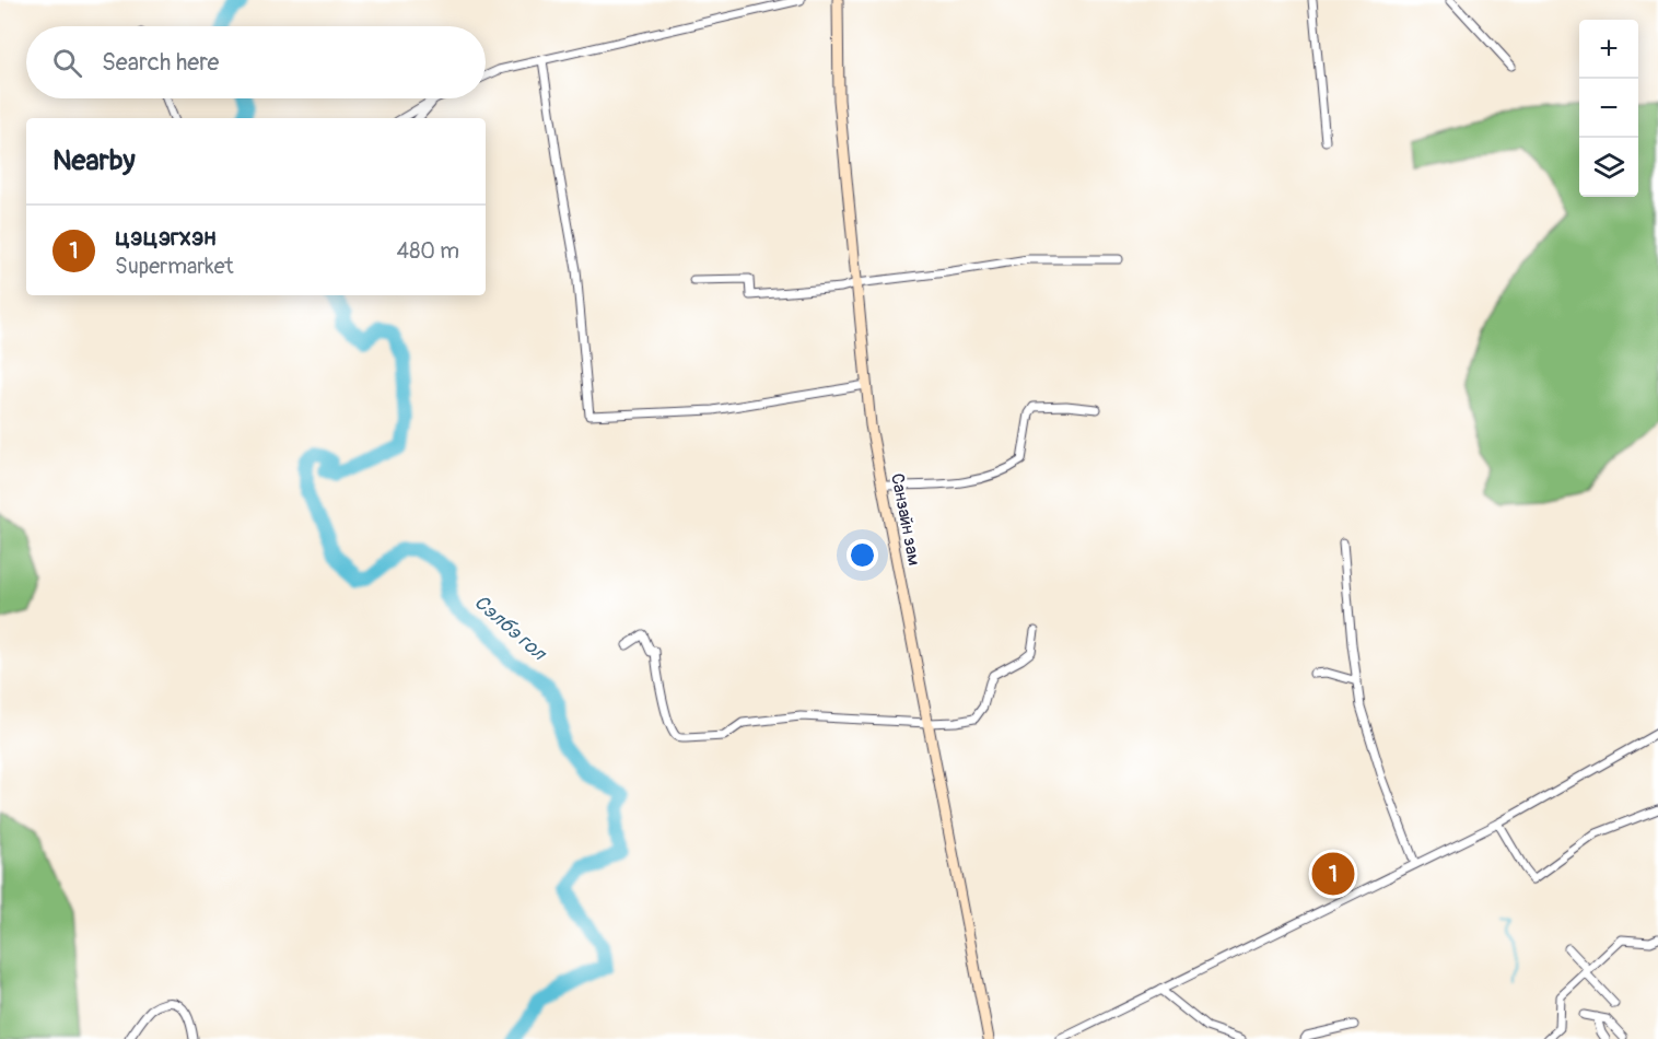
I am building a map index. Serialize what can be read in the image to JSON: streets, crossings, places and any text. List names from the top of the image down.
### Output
{
  "streets": {
    "main road": ["Санзайн зам"]
  },
  "water": ["Сэлбэ гол"],
  "page": {
    "map_buttons": ["+", "−"],
    "search": "Search here",
    "heading": "Nearby",
    "list": [
      {
        "mark": "1",
        "name": "цэцэгхэн",
        "note": "Supermarket",
        "value": "480 m"
      }
    ],
    "pins": "1"
  }
}
